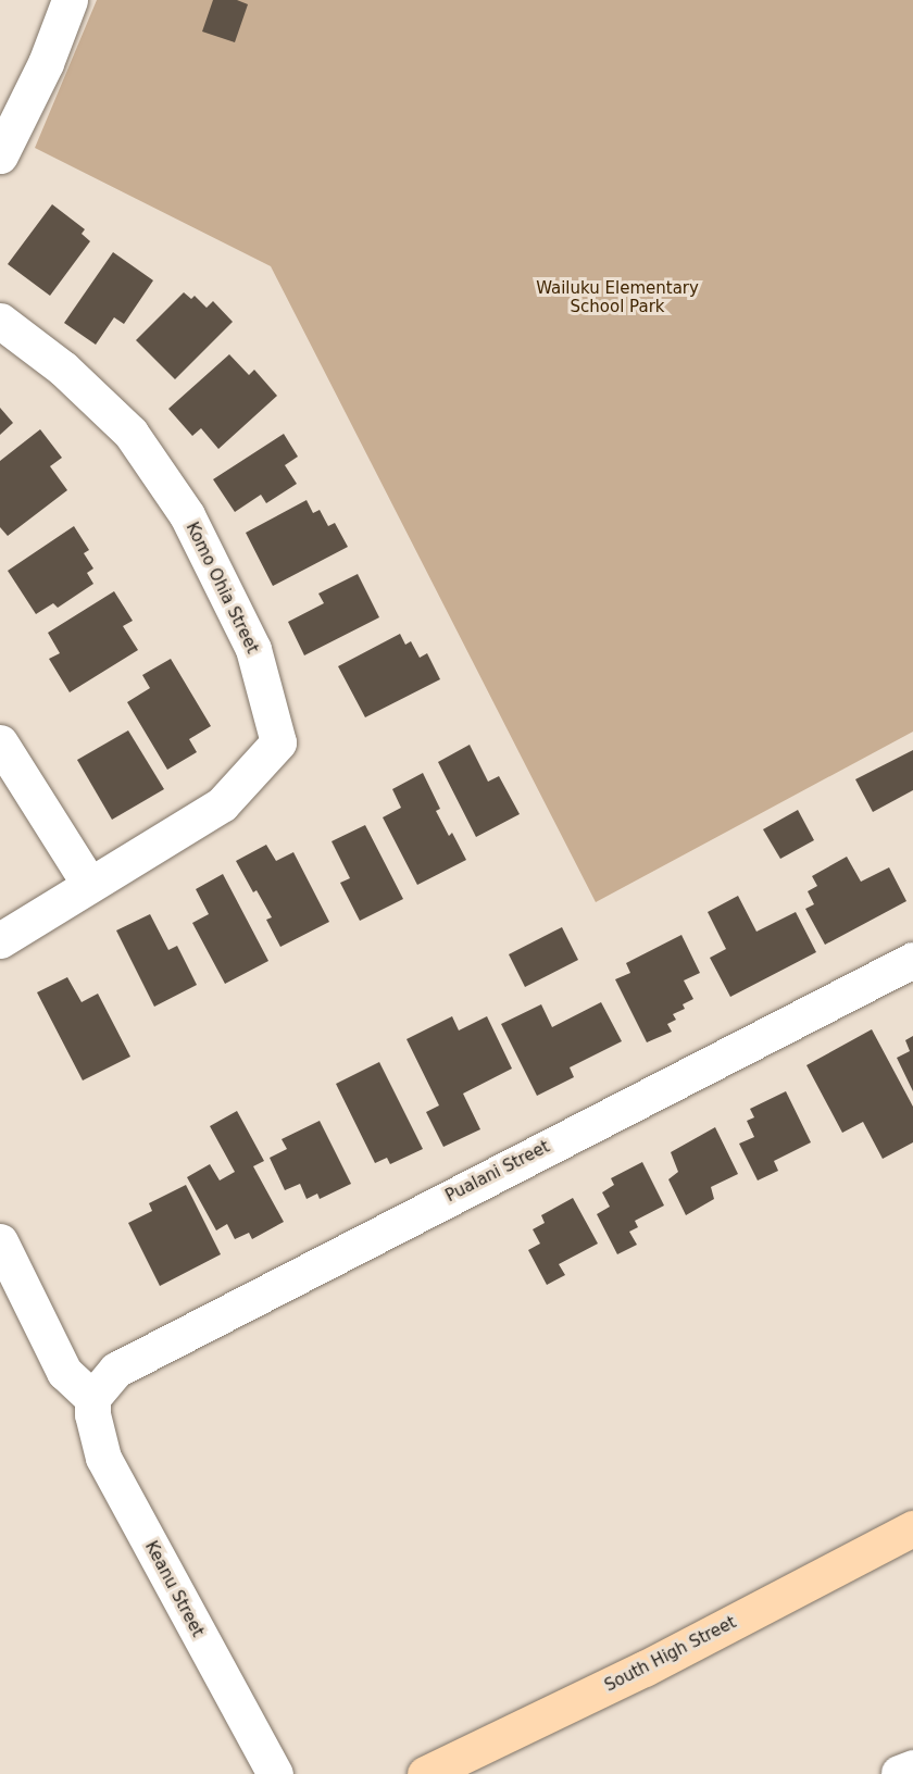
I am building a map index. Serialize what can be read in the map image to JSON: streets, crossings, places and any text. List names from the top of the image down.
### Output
{
  "streets": {
    "main road": ["South High Street"],
    "street": ["Komo Ohia Street", "Pualani Street", "Keanu Street"]
  },
  "crossings": [
    ["Pualani Street", "Keanu Street"]
  ],
  "parks": ["Wailuku Elementary School Park"]
}
